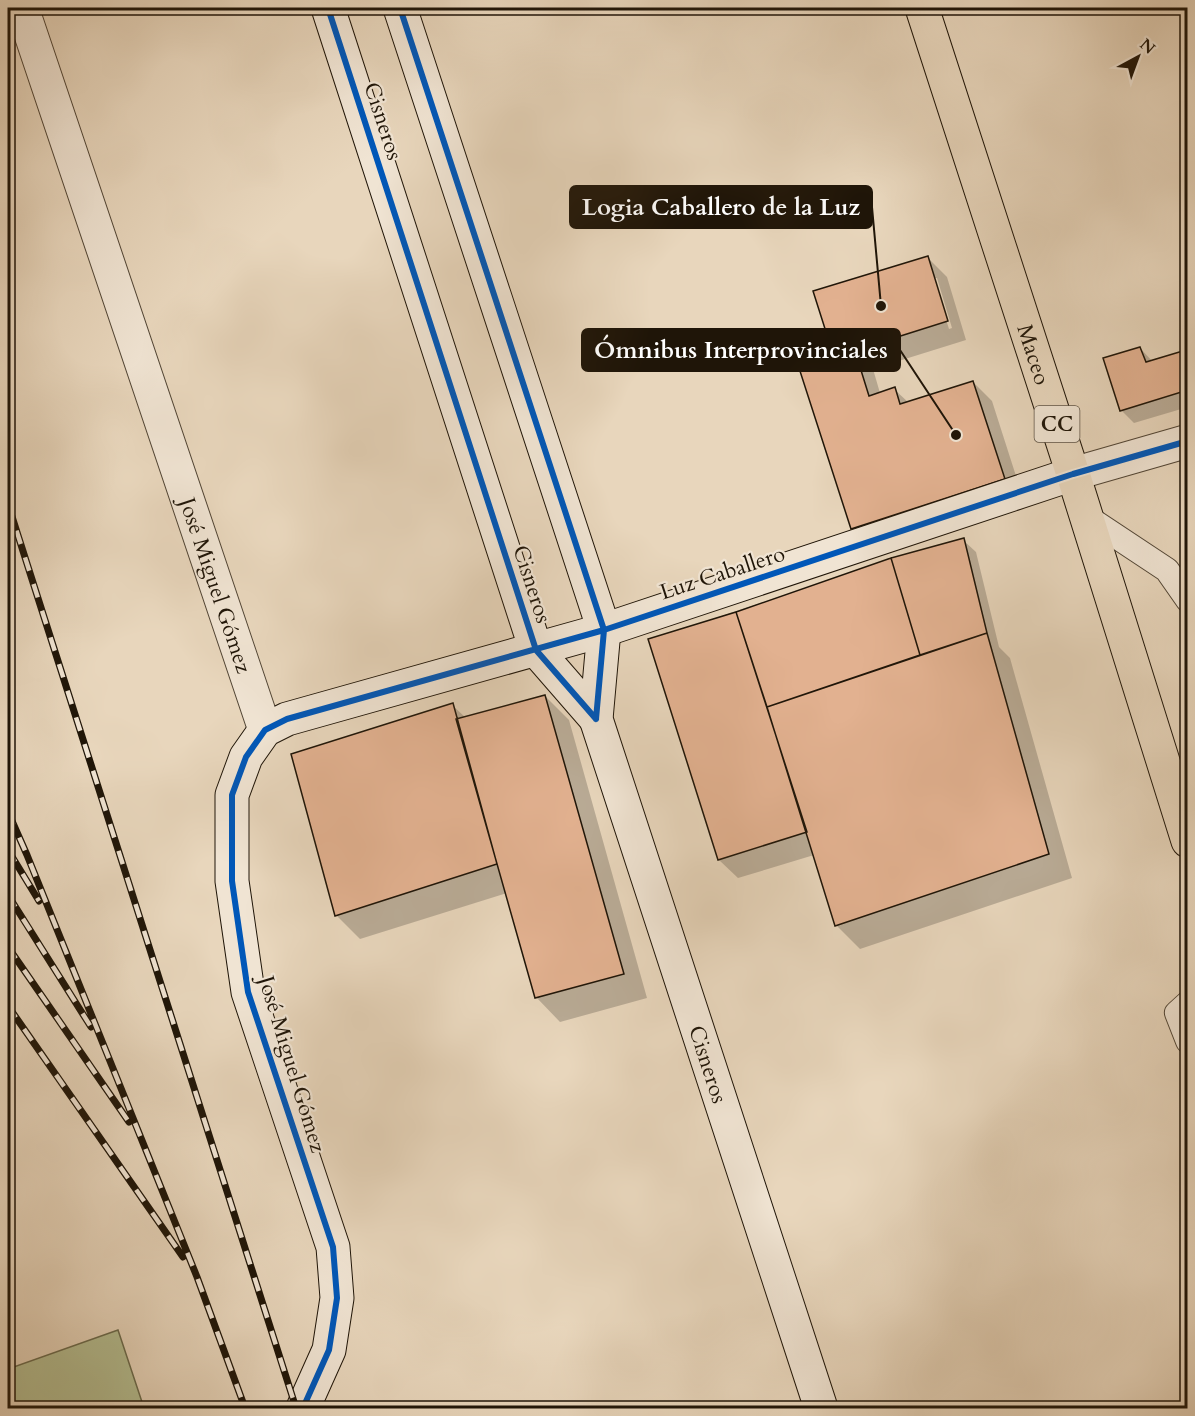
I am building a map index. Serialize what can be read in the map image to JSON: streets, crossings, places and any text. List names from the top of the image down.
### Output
{
  "streets": {
    "highway": ["Maceo", "CC"],
    "street": ["Cisneros", "Luz Caballero", "José Miguel Gómez"]
  },
  "crossings": [
    ["Cisneros", "Luz Caballero"],
    ["Maceo", "Luz Caballero"],
    ["Luz Caballero", "José Miguel Gómez"]
  ],
  "places": ["Logia Caballero de la Luz", "Ómnibus Interprovinciales"],
  "north": "top right"
}
